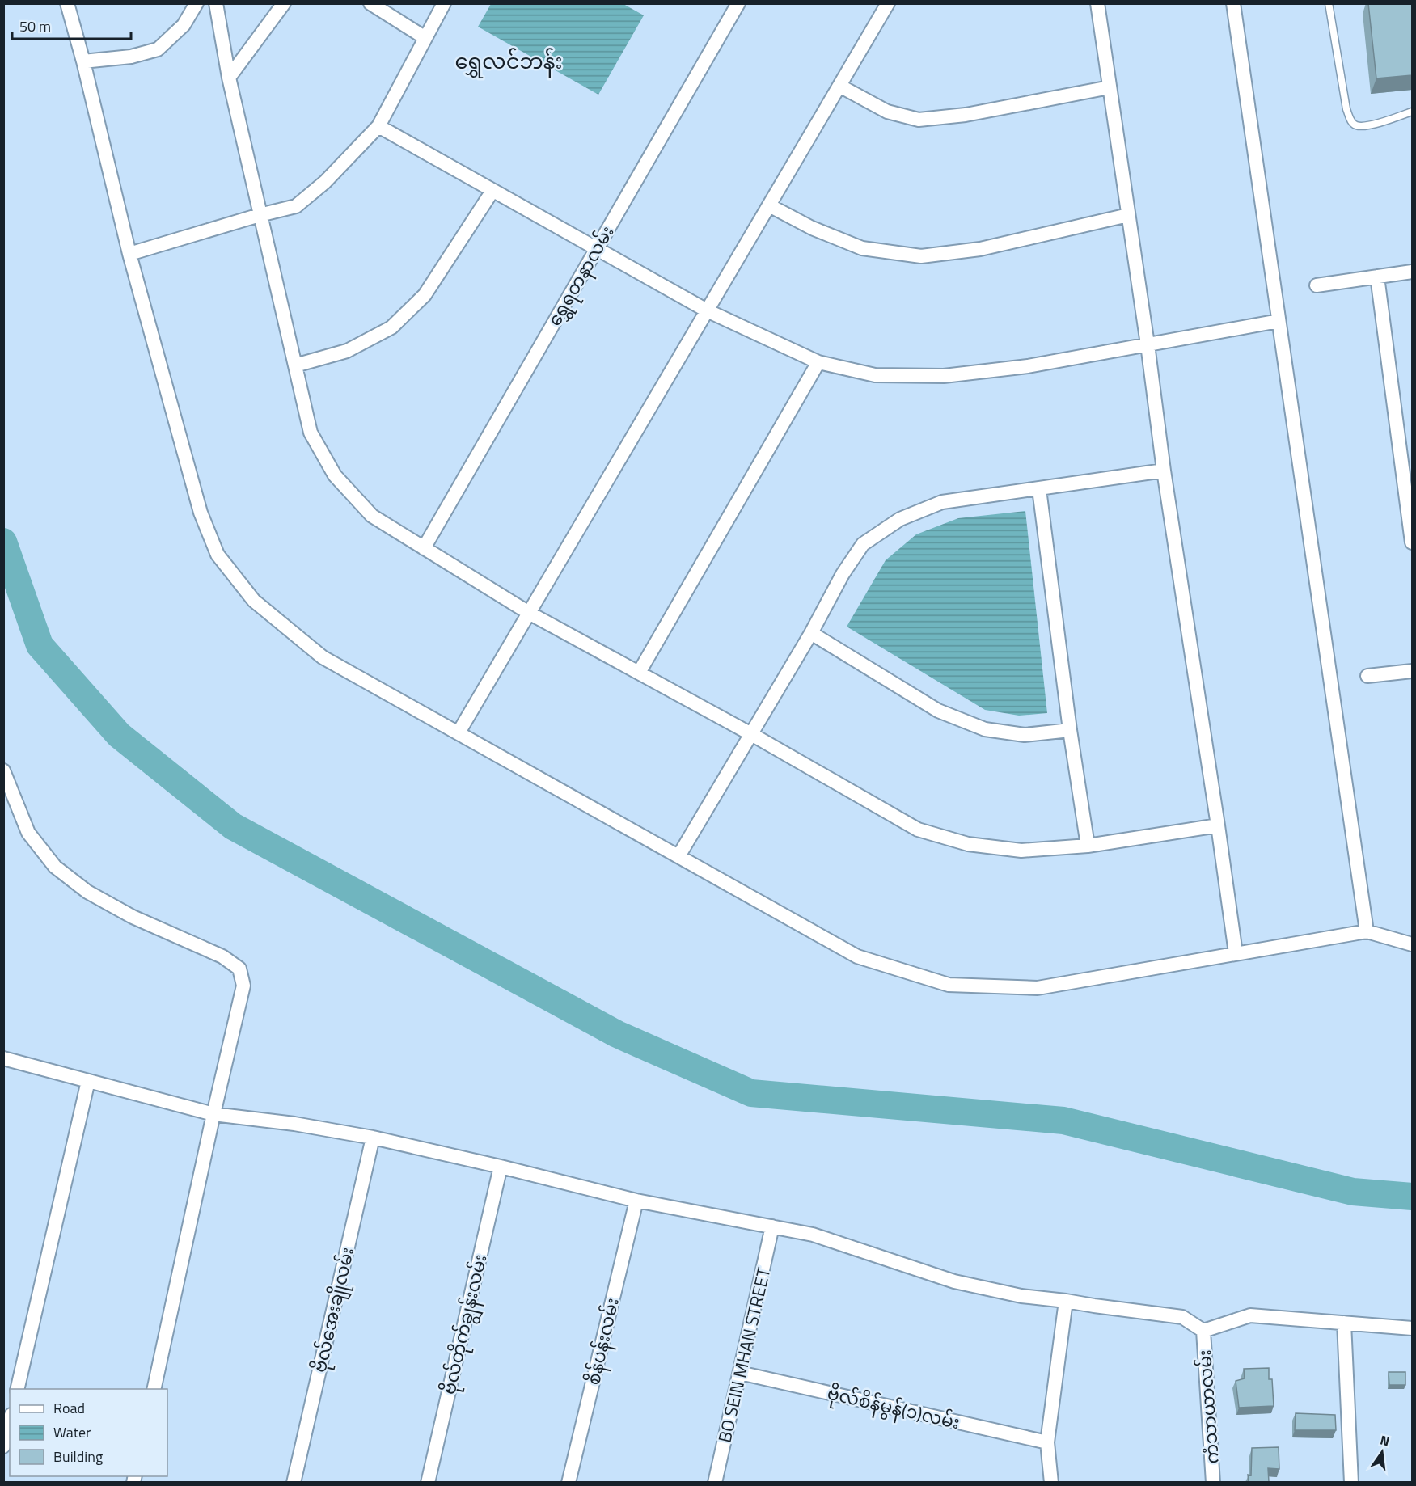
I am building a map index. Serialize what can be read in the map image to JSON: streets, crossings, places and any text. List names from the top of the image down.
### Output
{
  "streets": {
    "street": [
      "ရွှေရတနာလမ်း",
      "ဗိုလ်အေးချိုလမ်း",
      "ဗိုလ်တိုက်ချွန်းလမ်း",
      "စိန်ပန်းလမ်း",
      "BO SEIN MHAN STREET",
      "ကံသာယာလမ်း",
      "ဗိုလ်စိန်မွန်(၁)လမ်း"
    ]
  },
  "crossings": [
    ["BO SEIN MHAN STREET", "ဗိုလ်စိန်မွန်(၁)လမ်း"]
  ],
  "districts": ["ရွှေလင်ဘန်း"],
  "legend": ["Road", "Water", "Building"],
  "scale_bar": "50 m",
  "north": "top"
}
